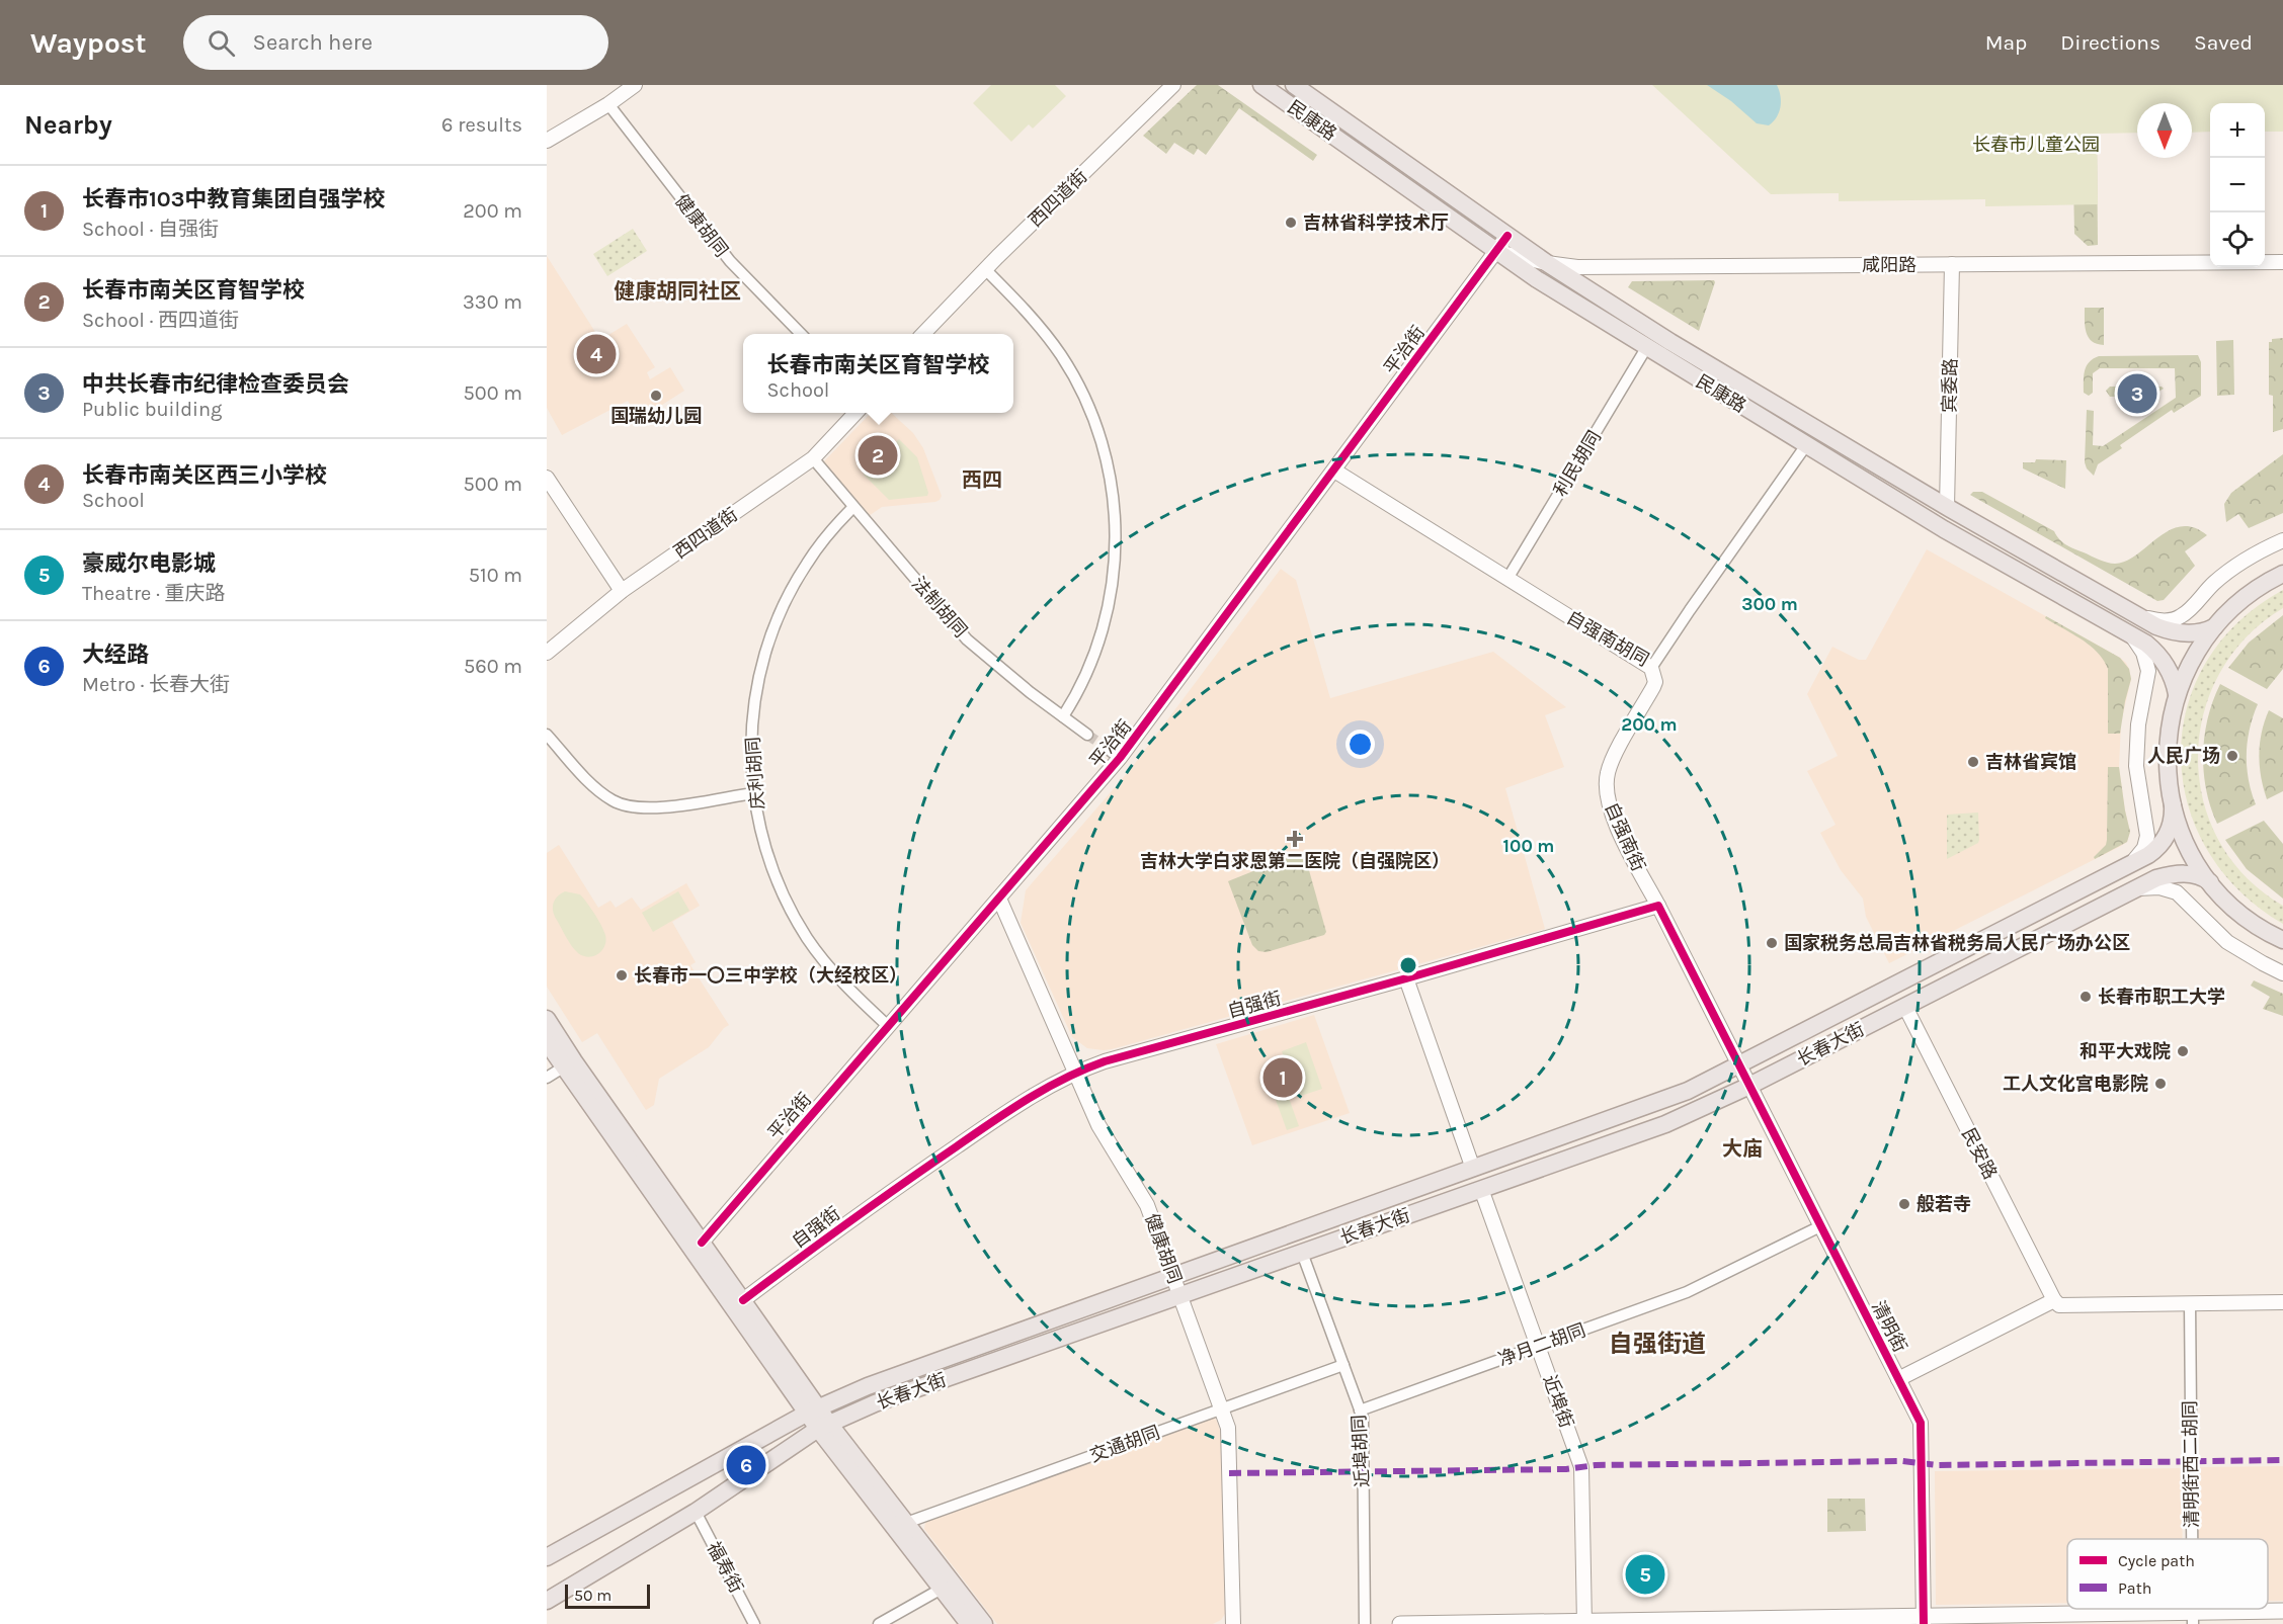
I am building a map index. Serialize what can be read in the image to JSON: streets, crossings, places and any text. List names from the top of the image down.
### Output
{
  "streets": {
    "main road": ["民康路", "长春大街"],
    "street": [
      "西四道街",
      "健康胡同",
      "咸阳路",
      "平治街",
      "宾委路",
      "利民胡同",
      "法制胡同",
      "自强南胡同",
      "庆利胡同",
      "自强南街",
      "自强街",
      "民安路",
      "清明街",
      "净月二胡同",
      "近埠街",
      "交通胡同",
      "近埠胡同",
      "清明街西二胡同",
      "福寿街"
    ]
  },
  "crossings": [
    ["民康路", "咸阳路"],
    ["民康路", "平治街"],
    ["民康路", "宾委路"],
    ["民康路", "利民胡同"],
    ["民康路", "自强南胡同"],
    ["西四道街", "法制胡同"],
    ["健康胡同", "平治街"],
    ["健康胡同", "自强街"],
    ["健康胡同", "长春大街"],
    ["健康胡同", "交通胡同"],
    ["咸阳路", "平治街"],
    ["咸阳路", "宾委路"],
    ["平治街", "自强南胡同"],
    ["平治街", "庆利胡同"],
    ["利民胡同", "自强南胡同"],
    ["法制胡同", "庆利胡同"],
    ["自强南胡同", "自强南街"],
    ["自强南街", "自强街"],
    ["长春大街", "民安路"],
    ["长春大街", "清明街"],
    ["长春大街", "近埠街"],
    ["长春大街", "近埠胡同"],
    ["长春大街", "福寿街"],
    ["清明街", "净月二胡同"],
    ["净月二胡同", "近埠街"],
    ["净月二胡同", "近埠胡同"],
    ["交通胡同", "近埠胡同"]
  ],
  "districts": [
    "健康胡同社区",
    "西四",
    "大庙",
    "自强街道"
  ],
  "parks": ["长春市儿童公园"],
  "places": {
    "other": [
      "吉林省科学技术厅",
      "国瑞幼儿园",
      "人民广场",
      "吉林省宾馆",
      "国家税务总局吉林省税务局人民广场办公区",
      "长春市一〇三中学校（大经校区）",
      "长春市职工大学",
      "和平大戏院",
      "工人文化宫电影院",
      "般若寺"
    ],
    "health": ["吉林大学白求恩第二医院（自强院区）"]
  },
  "legend": ["Cycle path", "Path"],
  "scale_bar": "50 m",
  "north": "bottom",
  "page": {
    "header": "Waypost",
    "search": "Search here",
    "nav": ["Map", "Directions", "Saved"],
    "heading": ["Nearby", "6 results"],
    "map_buttons": ["+", "−"],
    "list": [
      {
        "mark": "1",
        "name": "长春市103中教育集团自强学校",
        "note": "School · 自强街",
        "value": "200 m"
      },
      {
        "mark": "2",
        "name": "长春市南关区育智学校",
        "note": "School · 西四道街",
        "value": "330 m"
      },
      {
        "mark": "3",
        "name": "中共长春市纪律检查委员会",
        "note": "Public building",
        "value": "500 m"
      },
      {
        "mark": "4",
        "name": "长春市南关区西三小学校",
        "note": "School",
        "value": "500 m"
      },
      {
        "mark": "5",
        "name": "豪威尔电影城",
        "note": "Theatre · 重庆路",
        "value": "510 m"
      },
      {
        "mark": "6",
        "name": "大经路",
        "note": "Metro · 长春大街",
        "value": "560 m"
      }
    ],
    "pins": [
      "4",
      "3",
      "2",
      "1",
      "6",
      "5"
    ],
    "popup": ["长春市南关区育智学校", "School"],
    "scale": "50 m"
  },
  "rings": ["300 m", "200 m", "100 m"]
}
